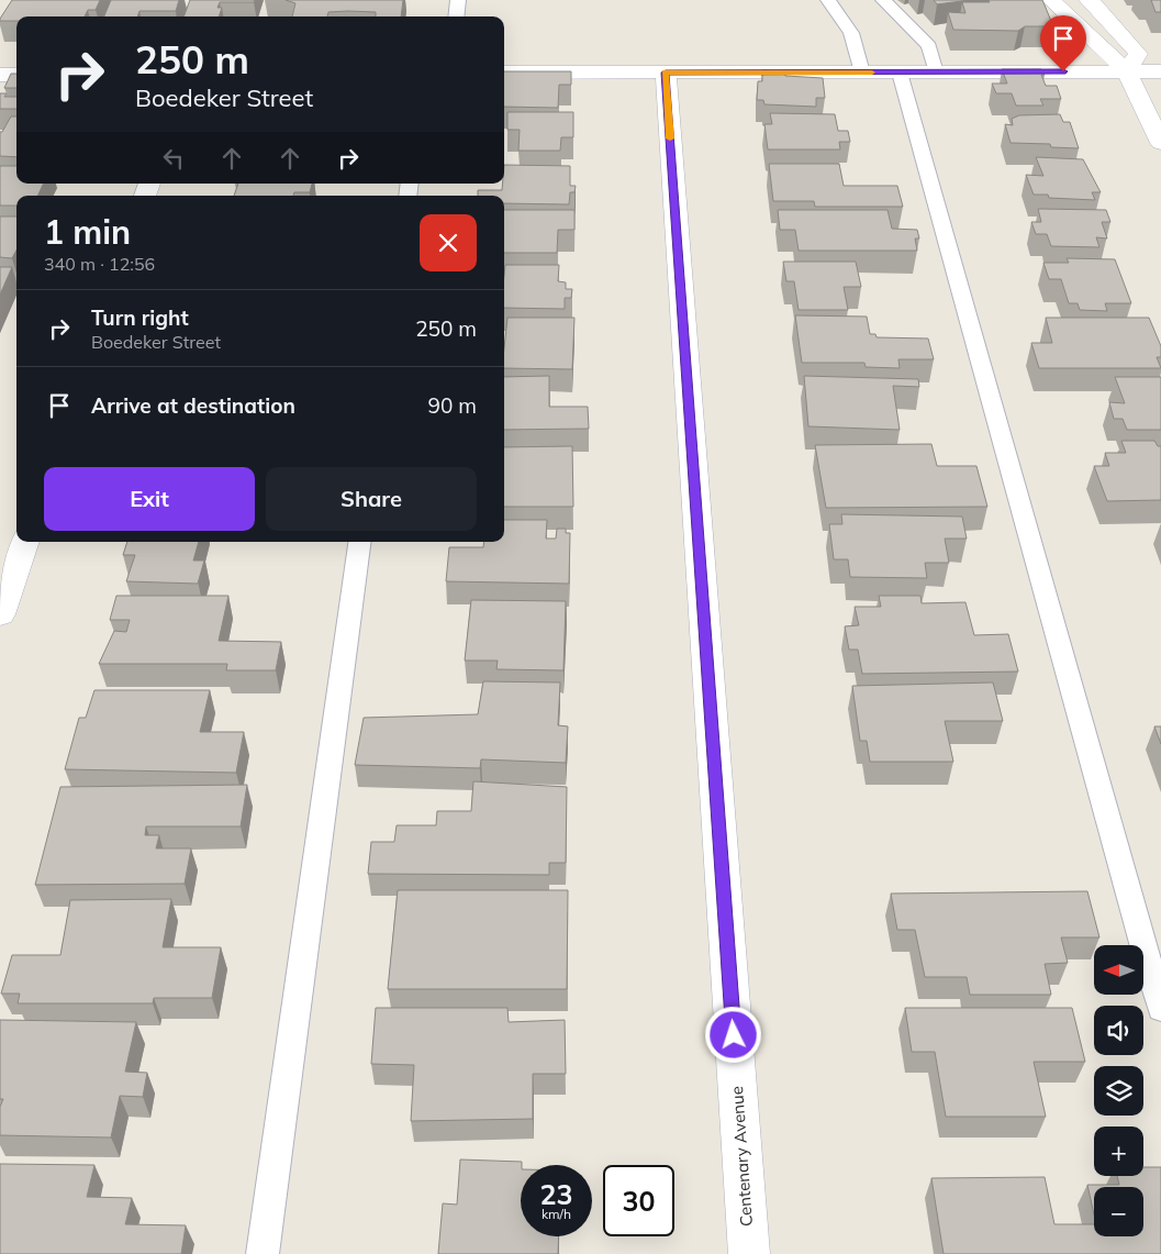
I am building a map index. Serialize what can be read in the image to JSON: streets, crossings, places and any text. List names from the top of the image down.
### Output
{
  "streets": {
    "street": ["Centenary Avenue"]
  },
  "north": "left",
  "page": {
    "turn": ["250 m", "Boedeker Street"],
    "heading": ["1 min", "340 m · 12:56"],
    "list": [
      {
        "name": "Turn right",
        "note": "Boedeker Street",
        "value": "250 m"
      },
      {
        "name": "Arrive at destination",
        "value": "90 m"
      }
    ],
    "buttons": ["Exit", "Share"],
    "map_buttons": ["+", "−"],
    "speed": "23 km/h",
    "limit": "30"
  }
}
